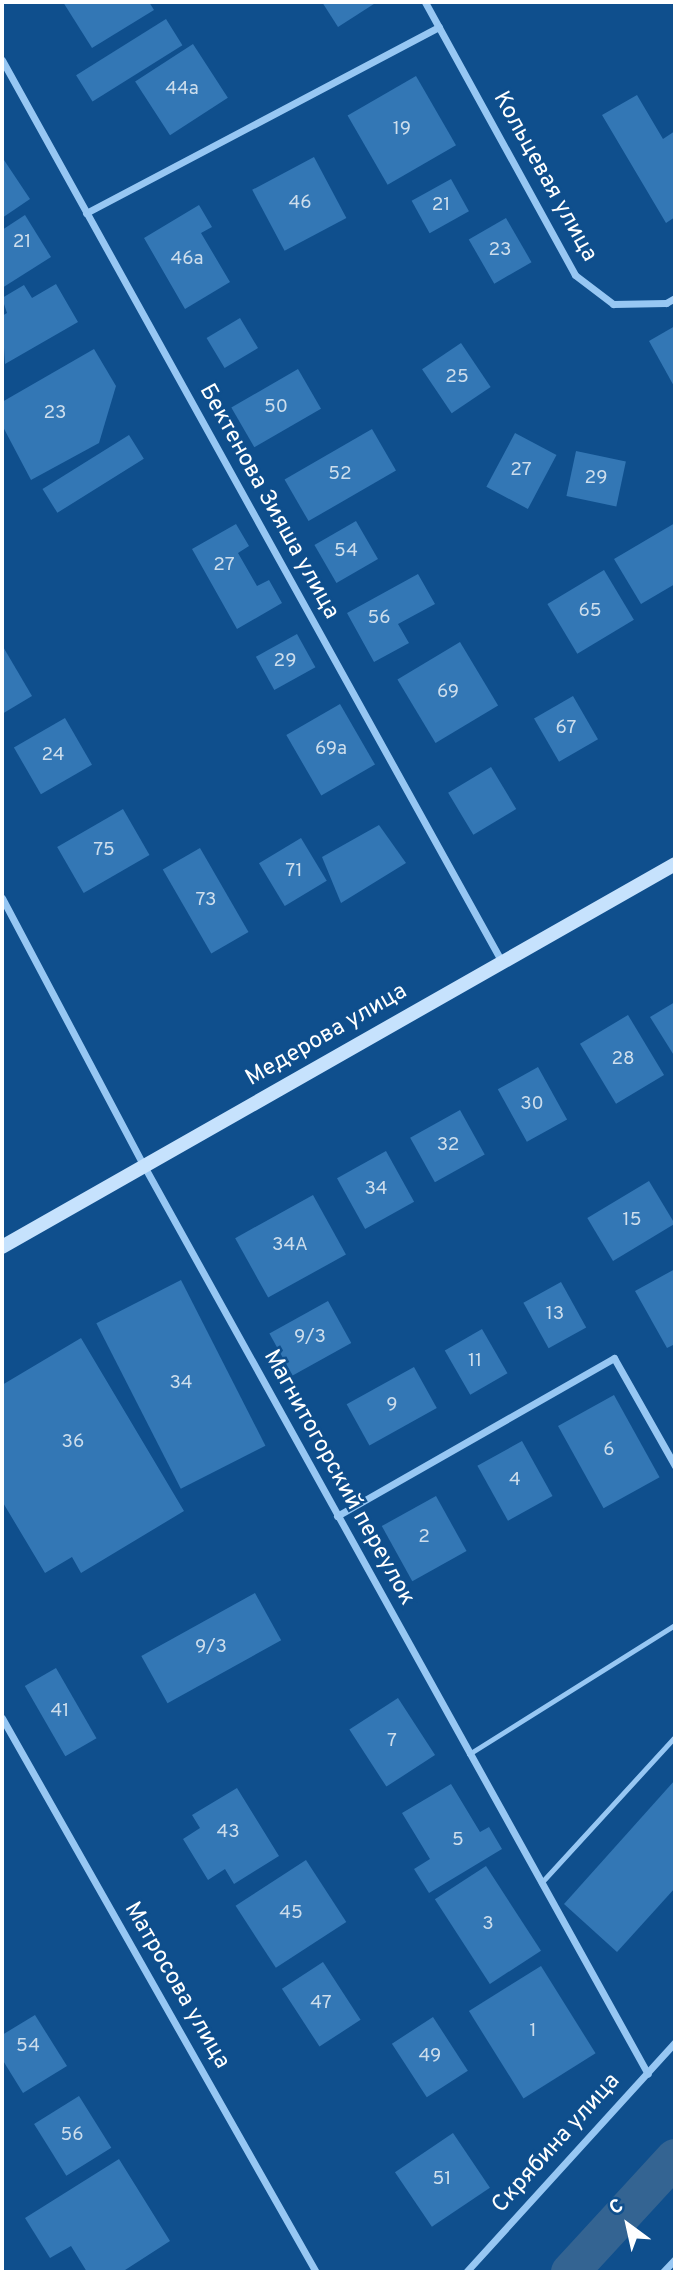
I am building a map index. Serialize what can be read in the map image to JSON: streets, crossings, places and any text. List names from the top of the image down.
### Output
{
  "streets": {
    "main road": ["Медерова улица"],
    "street": [
      "Кольцевая улица",
      "Бектенова Зияша улица",
      "Магнитогорский переулок",
      "Матросова улица",
      "Скрябина улица"
    ]
  },
  "crossings": [
    ["Бектенова Зияша улица", "Медерова улица"],
    ["Медерова улица", "Магнитогорский переулок"],
    ["Магнитогорский переулок", "Скрябина улица"]
  ],
  "house_numbers": [
    "44а",
    "19",
    "46",
    "21",
    "21",
    "23",
    "46а",
    "25",
    "50",
    "23",
    "27",
    "52",
    "29",
    "54",
    "27",
    "65",
    "56",
    "29",
    "69",
    "67",
    "69a",
    "24",
    "75",
    "71",
    "73",
    "28",
    "30",
    "32",
    "34",
    "15",
    "34А",
    "13",
    "9/3",
    "11",
    "34",
    "9",
    "36",
    "6",
    "4",
    "2",
    "9/3",
    "41",
    "7",
    "43",
    "5",
    "45",
    "3",
    "47",
    "1",
    "54",
    "49",
    "56",
    "51"
  ],
  "north": "top left"
}
